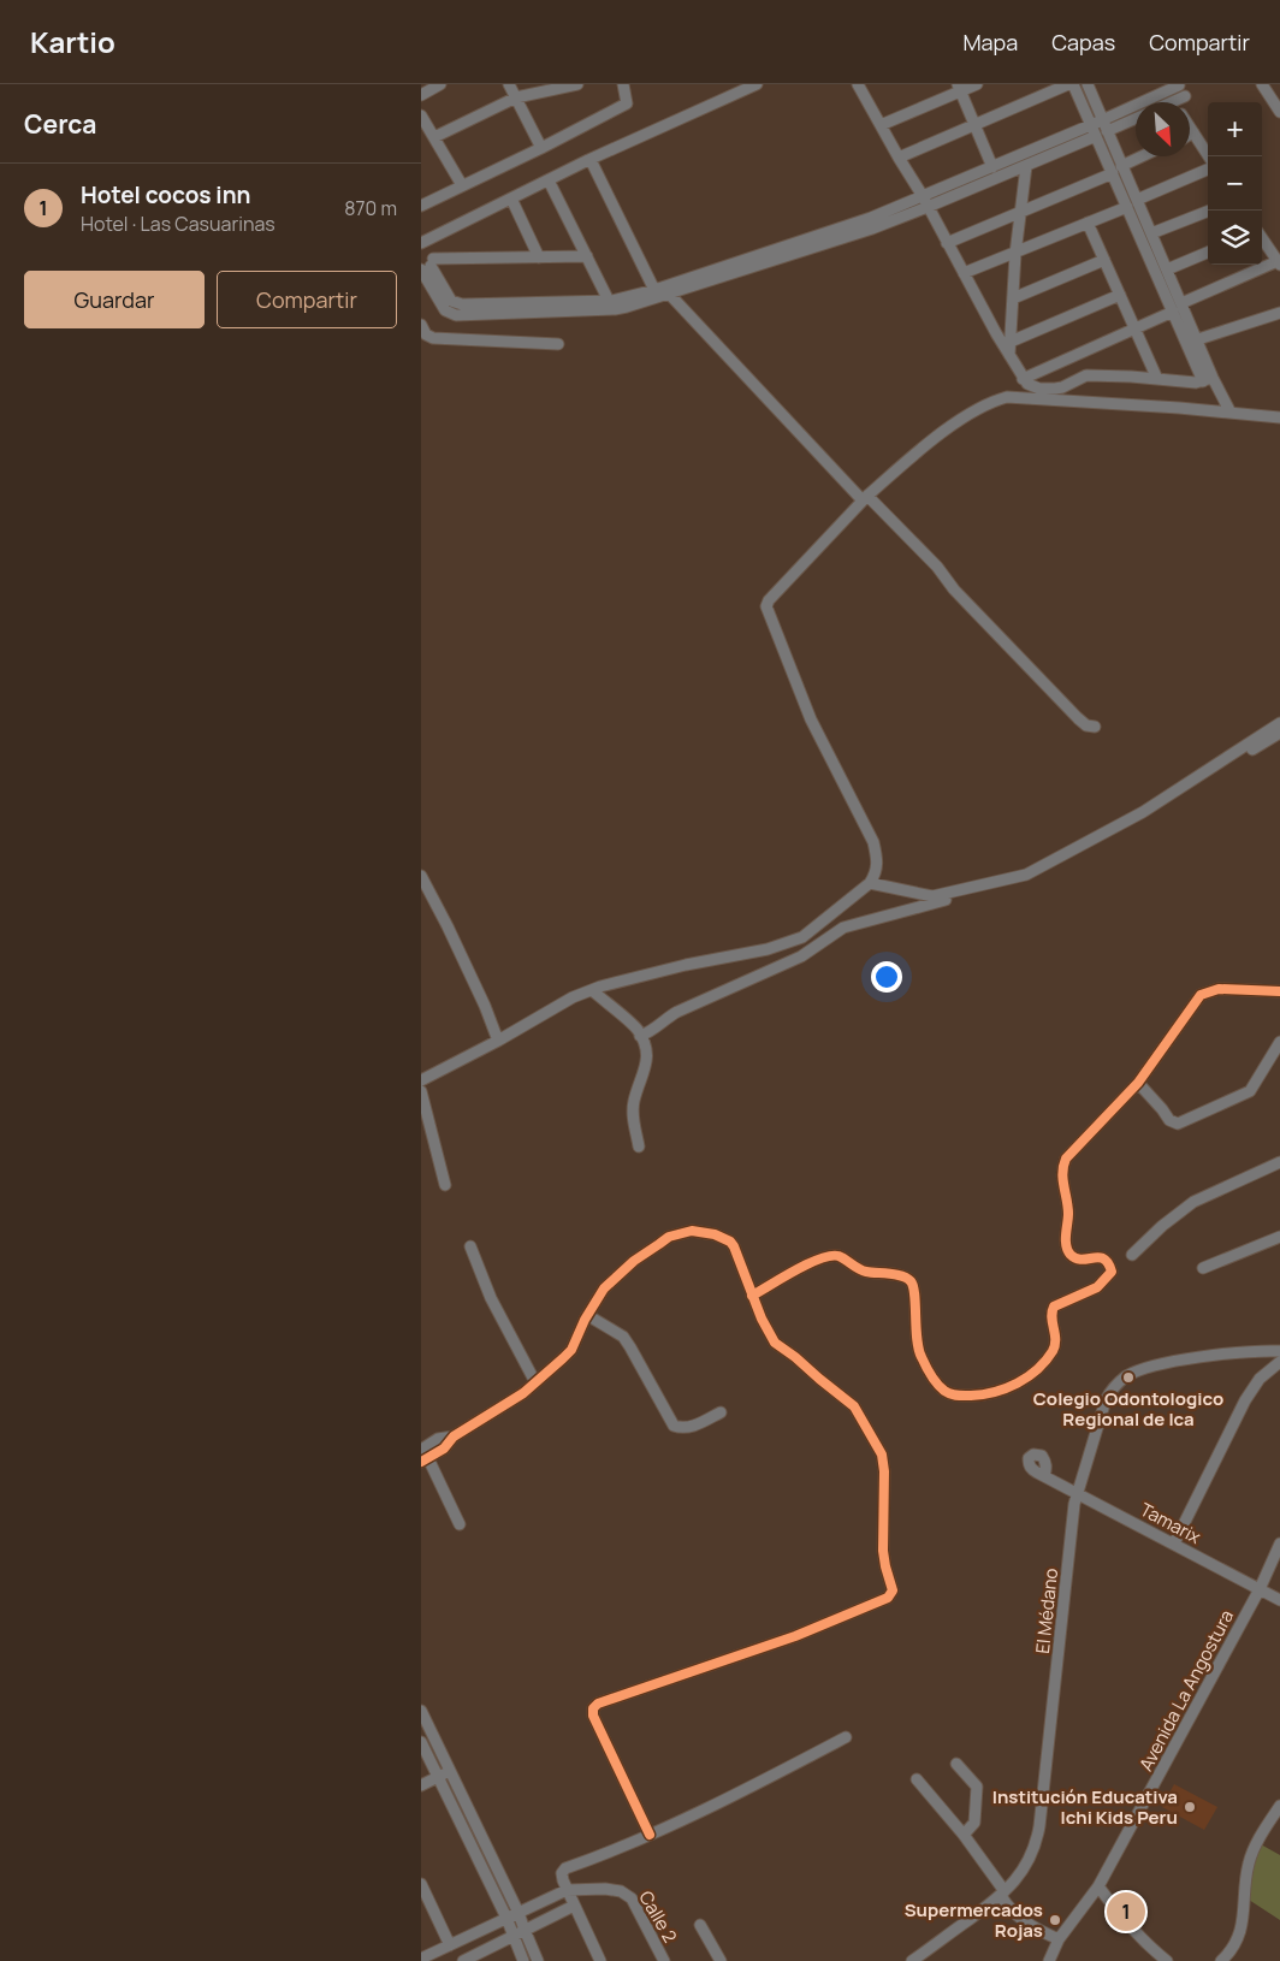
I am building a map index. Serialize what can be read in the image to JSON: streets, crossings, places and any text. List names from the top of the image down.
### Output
{
  "streets": {
    "street": [
      "Tamarix",
      "El Médano",
      "Avenida La Angostura",
      "Calle 2"
    ]
  },
  "crossings": [
    ["Tamarix", "El Médano"],
    ["Tamarix", "Avenida La Angostura"]
  ],
  "places": ["Colegio Odontologico Regional de Ica", "Institución Educativa Ichi Kids Peru", "Supermercados Rojas"],
  "north": "bottom right",
  "page": {
    "header": "Kartio",
    "nav": ["Mapa", "Capas", "Compartir"],
    "heading": "Cerca",
    "map_buttons": ["+", "−"],
    "list": [
      {
        "mark": "1",
        "name": "Hotel cocos inn",
        "note": "Hotel · Las Casuarinas",
        "value": "870 m"
      }
    ],
    "buttons": ["Guardar", "Compartir"],
    "pins": "1"
  }
}
